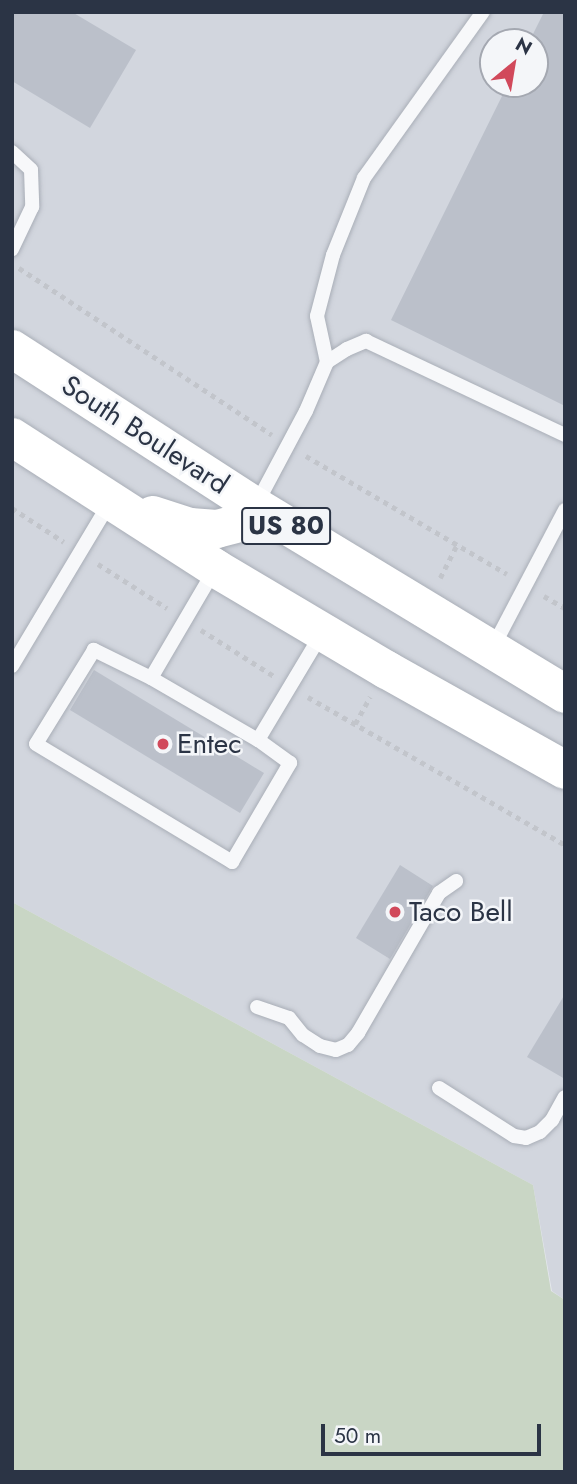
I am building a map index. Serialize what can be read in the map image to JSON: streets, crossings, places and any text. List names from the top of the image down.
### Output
{
  "streets": {
    "highway": ["South Boulevard", "US 80"]
  },
  "places": ["Entec", "Taco Bell"],
  "scale_bar": "50 m",
  "north": "top right"
}
